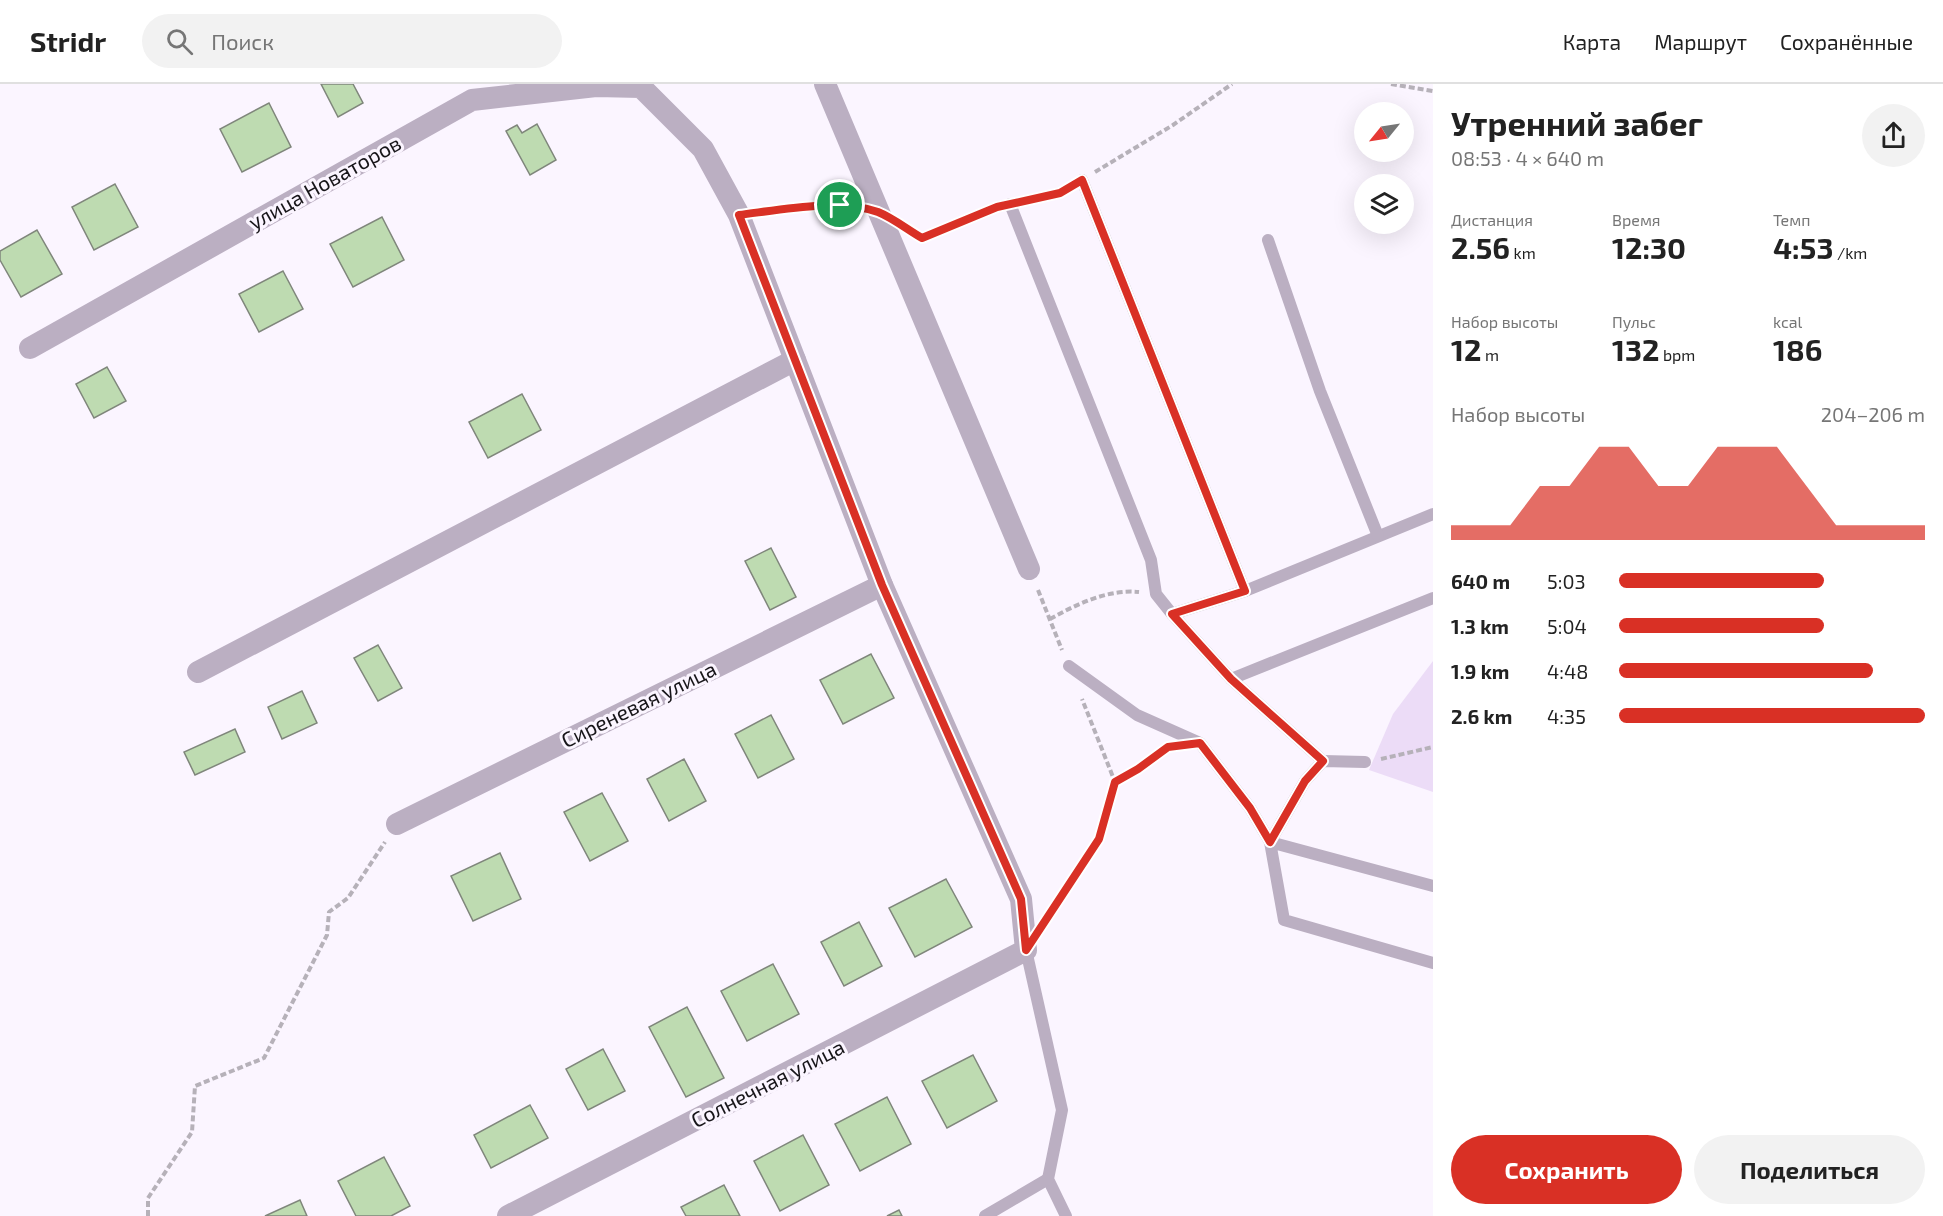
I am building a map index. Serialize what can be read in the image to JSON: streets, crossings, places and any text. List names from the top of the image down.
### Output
{
  "streets": {
    "street": ["улица Новаторов", "Сиреневая улица", "Солнечная улица"]
  },
  "north": "bottom left",
  "page": {
    "header": "Stridr",
    "search": "Поиск",
    "nav": ["Карта", "Маршрут", "Сохранённые"],
    "heading": ["Утренний забег", "08:53 · 4 × 640 m"],
    "stats": [
      ["Дистанция", "2.56 km"],
      ["Время", "12:30"],
      ["Темп", "4:53 /km"],
      ["Набор высоты", "12 m"],
      ["Пульс", "132 bpm"],
      ["kcal", "186"]
    ],
    "chart": ["Набор высоты", "204–206 m"],
    "list": [
      {
        "name": "640 m",
        "note": "5:03"
      },
      {
        "name": "1.3 km",
        "note": "5:04"
      },
      {
        "name": "1.9 km",
        "note": "4:48"
      },
      {
        "name": "2.6 km",
        "note": "4:35"
      }
    ],
    "buttons": ["Сохранить", "Поделиться"]
  }
}
